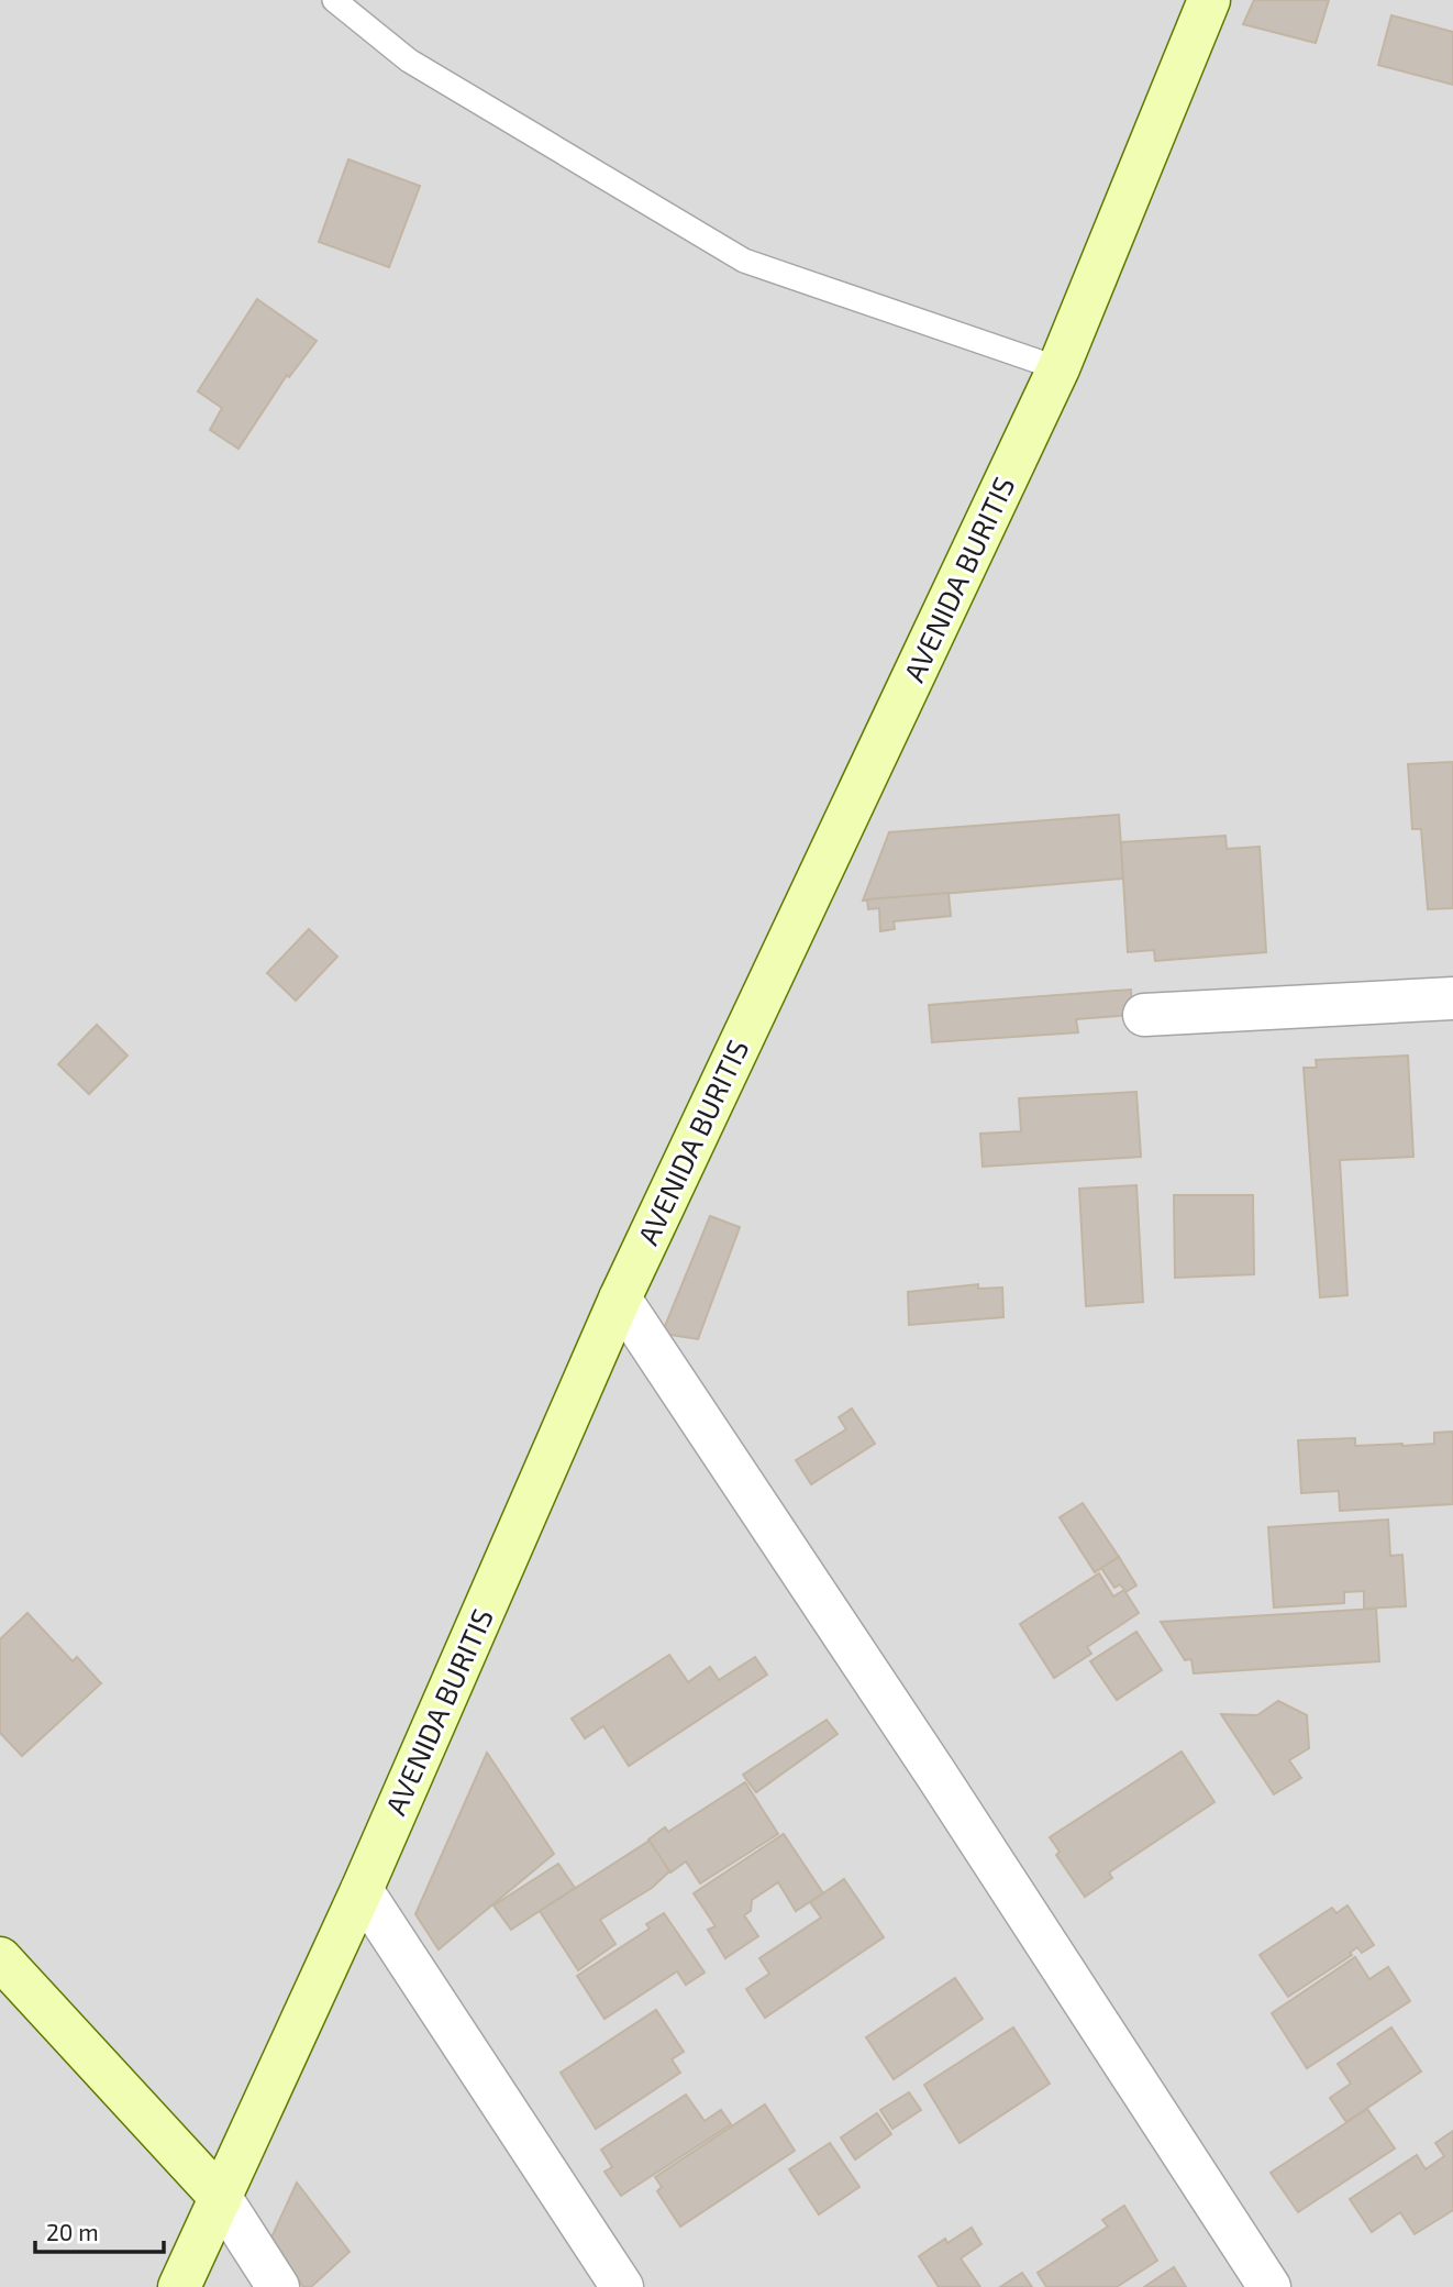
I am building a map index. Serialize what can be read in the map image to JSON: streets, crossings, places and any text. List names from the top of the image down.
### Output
{
  "streets": {
    "street": ["AVENIDA BURITIS"]
  },
  "scale_bar": "20 m"
}
